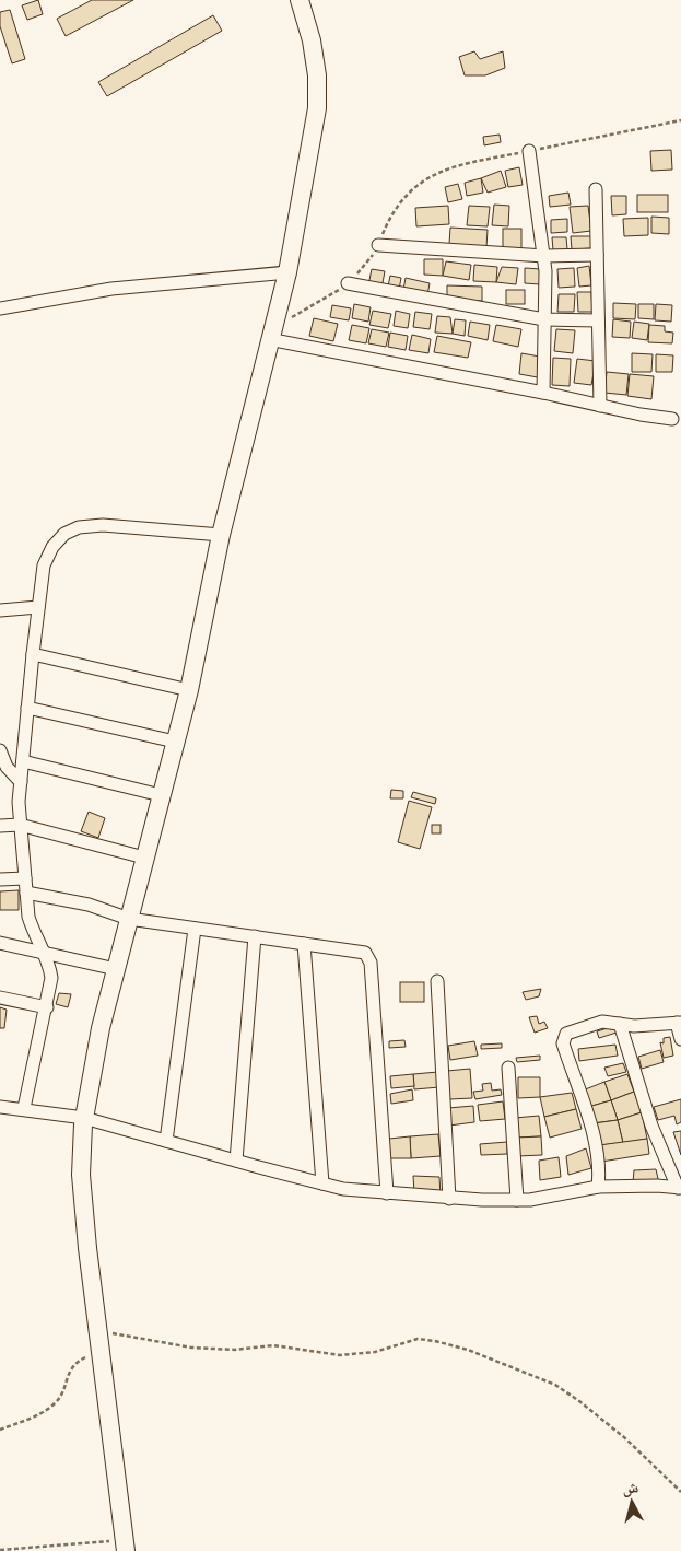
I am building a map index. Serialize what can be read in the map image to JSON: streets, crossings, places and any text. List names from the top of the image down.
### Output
{
  "north": "top"
}
